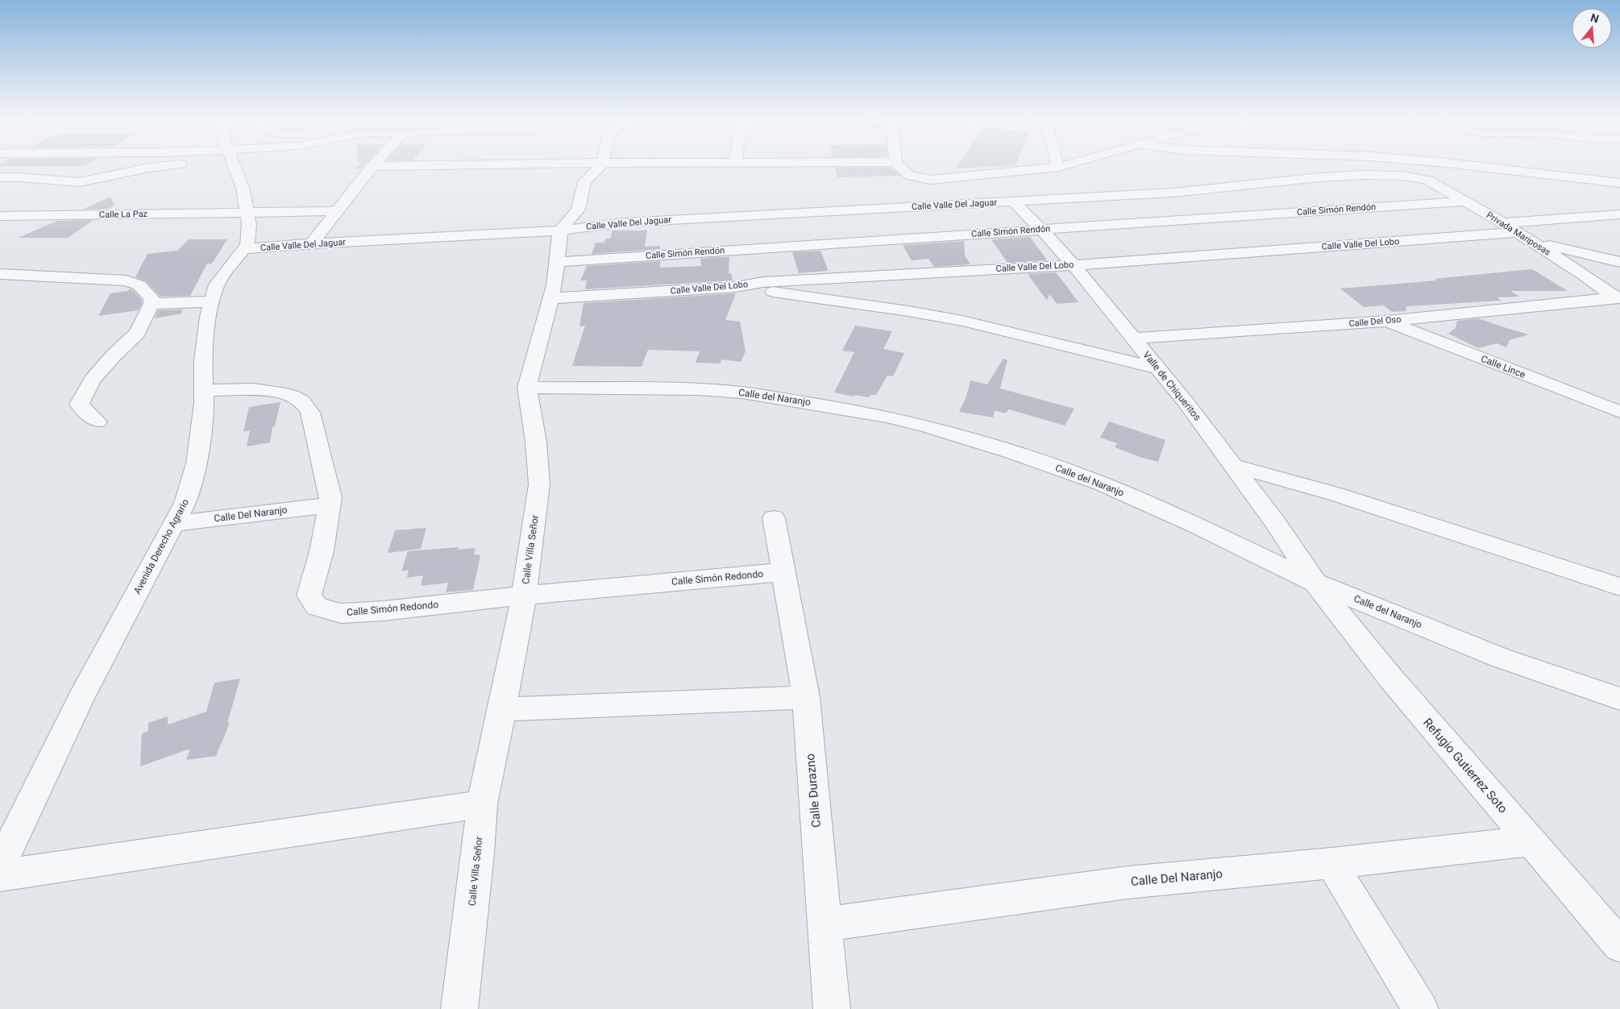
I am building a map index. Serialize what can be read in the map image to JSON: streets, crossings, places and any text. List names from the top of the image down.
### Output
{
  "streets": {
    "street": [
      "Calle Valle Del Jaguar",
      "Calle Simón Rendón",
      "Calle La Paz",
      "Privada Mariposas",
      "Calle Valle Del Lobo",
      "Calle Del Oso",
      "Calle Lince",
      "Valle de Chiqueritos",
      "Calle del Naranjo",
      "Calle Del Naranjo",
      "Avenida Derecho Agrario",
      "Calle Villa Señor",
      "Calle Simón Redondo",
      "Refugio Gutierrez Soto",
      "Calle Durazno"
    ]
  },
  "crossings": [
    ["Calle Valle Del Jaguar", "Privada Mariposas"],
    ["Calle Valle Del Jaguar", "Valle de Chiqueritos"],
    ["Calle Valle Del Jaguar", "Avenida Derecho Agrario"],
    ["Calle Valle Del Jaguar", "Calle Villa Señor"],
    ["Calle Simón Rendón", "Privada Mariposas"],
    ["Calle Simón Rendón", "Calle Valle Del Lobo"],
    ["Calle Simón Rendón", "Valle de Chiqueritos"],
    ["Calle Simón Rendón", "Calle Villa Señor"],
    ["Calle La Paz", "Avenida Derecho Agrario"],
    ["Privada Mariposas", "Calle Valle Del Lobo"],
    ["Privada Mariposas", "Calle Del Oso"],
    ["Privada Mariposas", "Valle de Chiqueritos"],
    ["Calle Valle Del Lobo", "Valle de Chiqueritos"],
    ["Calle Valle Del Lobo", "Calle Villa Señor"],
    ["Calle Del Oso", "Calle Lince"],
    ["Calle Del Oso", "Valle de Chiqueritos"],
    ["Valle de Chiqueritos", "Calle del Naranjo"],
    ["Valle de Chiqueritos", "Refugio Gutierrez Soto"],
    ["Calle del Naranjo", "Calle Villa Señor"],
    ["Calle del Naranjo", "Refugio Gutierrez Soto"],
    ["Calle Del Naranjo", "Avenida Derecho Agrario"],
    ["Calle Del Naranjo", "Calle Simón Redondo"],
    ["Calle Del Naranjo", "Refugio Gutierrez Soto"],
    ["Calle Del Naranjo", "Calle Durazno"],
    ["Avenida Derecho Agrario", "Calle Simón Redondo"],
    ["Calle Villa Señor", "Calle Simón Redondo"],
    ["Calle Simón Redondo", "Calle Durazno"]
  ],
  "north": "top"
}
